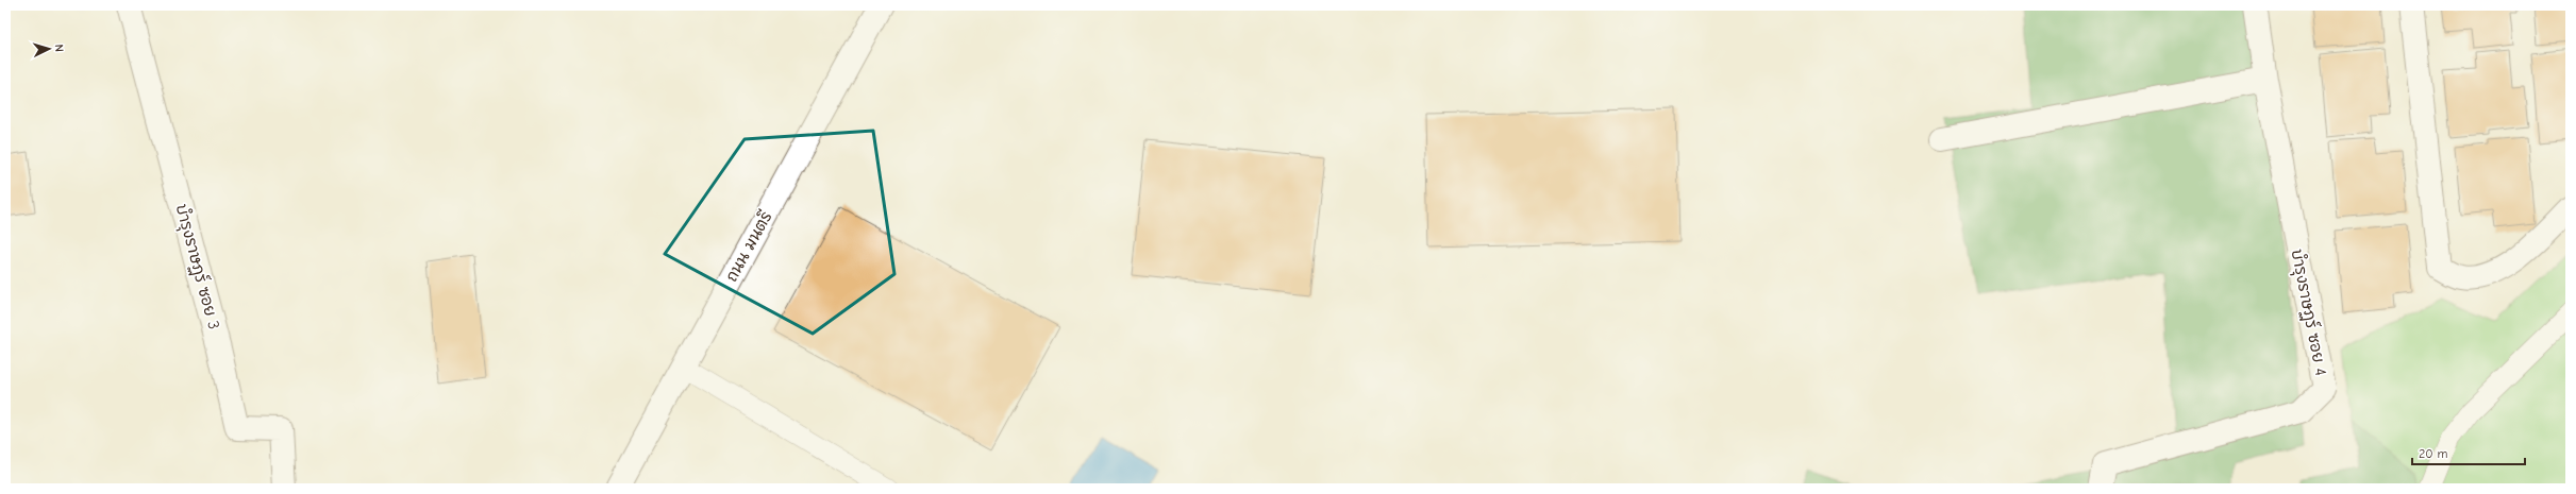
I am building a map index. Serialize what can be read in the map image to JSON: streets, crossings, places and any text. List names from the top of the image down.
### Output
{
  "streets": {
    "street": ["ถนน มนตรี", "บำรุงราษฏร์ ซอย 3", "บำรุงราษฏร์ ซอย 4"]
  },
  "scale_bar": "20 m",
  "north": "right"
}
